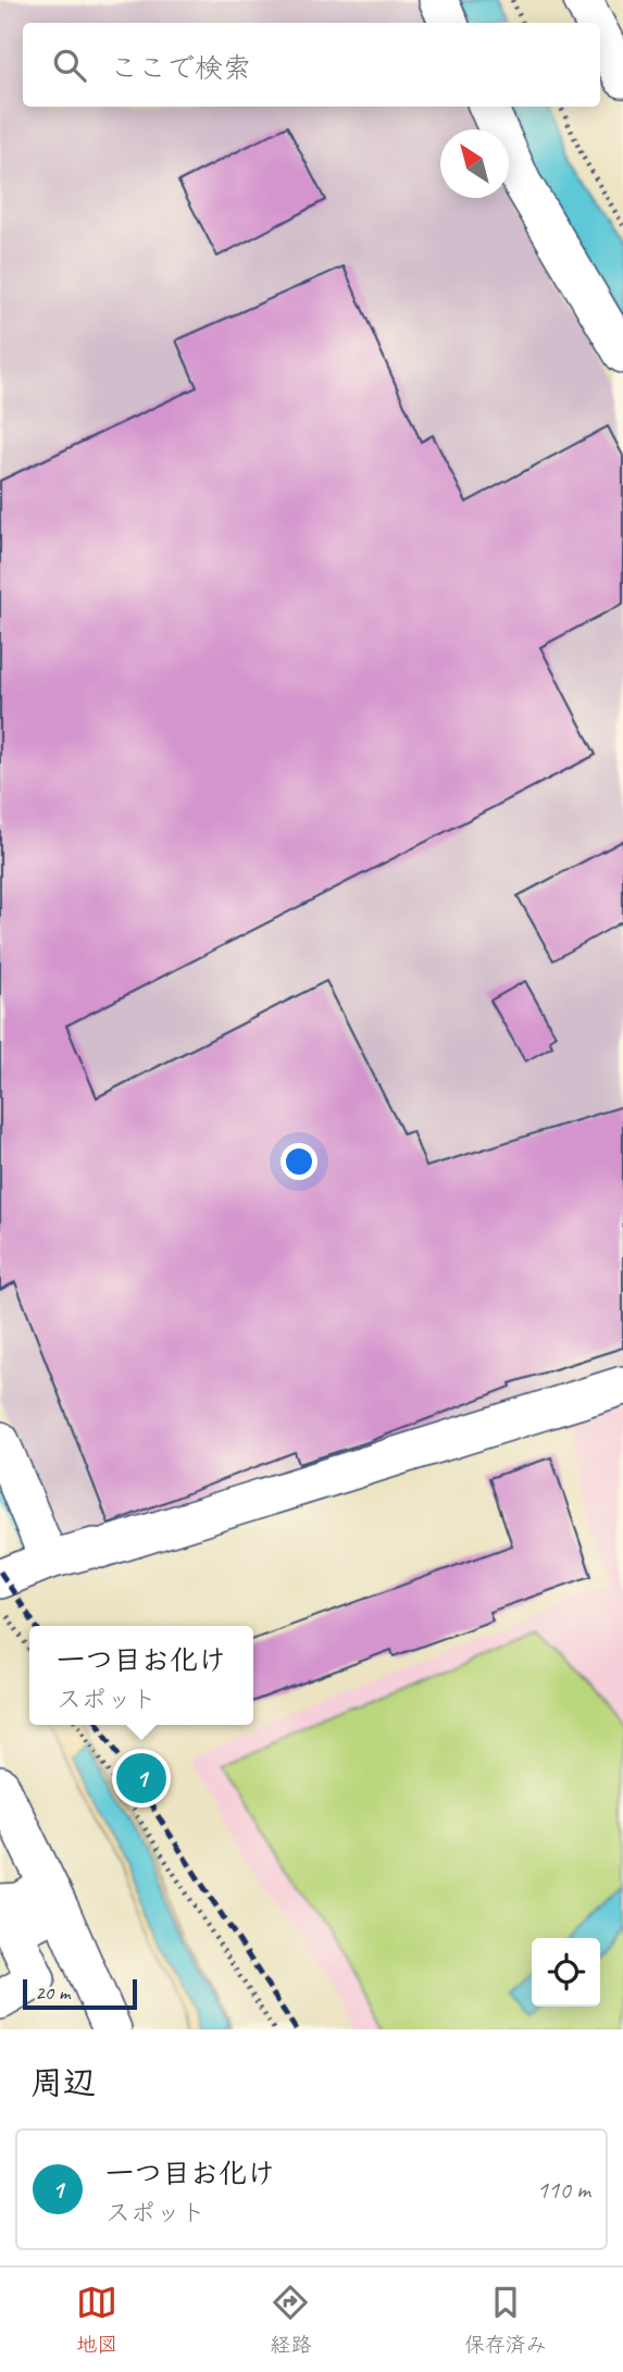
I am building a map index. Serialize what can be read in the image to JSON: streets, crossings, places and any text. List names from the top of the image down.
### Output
{
  "scale_bar": "20 m",
  "north": "top left",
  "page": {
    "search": "ここで検索",
    "popup": ["一つ目お化け", "スポット"],
    "pins": "1",
    "scale": "20 m",
    "heading": "周辺",
    "list": [
      {
        "mark": "1",
        "name": "一つ目お化け",
        "note": "スポット",
        "value": "110 m"
      }
    ],
    "nav": ["地図", "経路", "保存済み"]
  }
}
